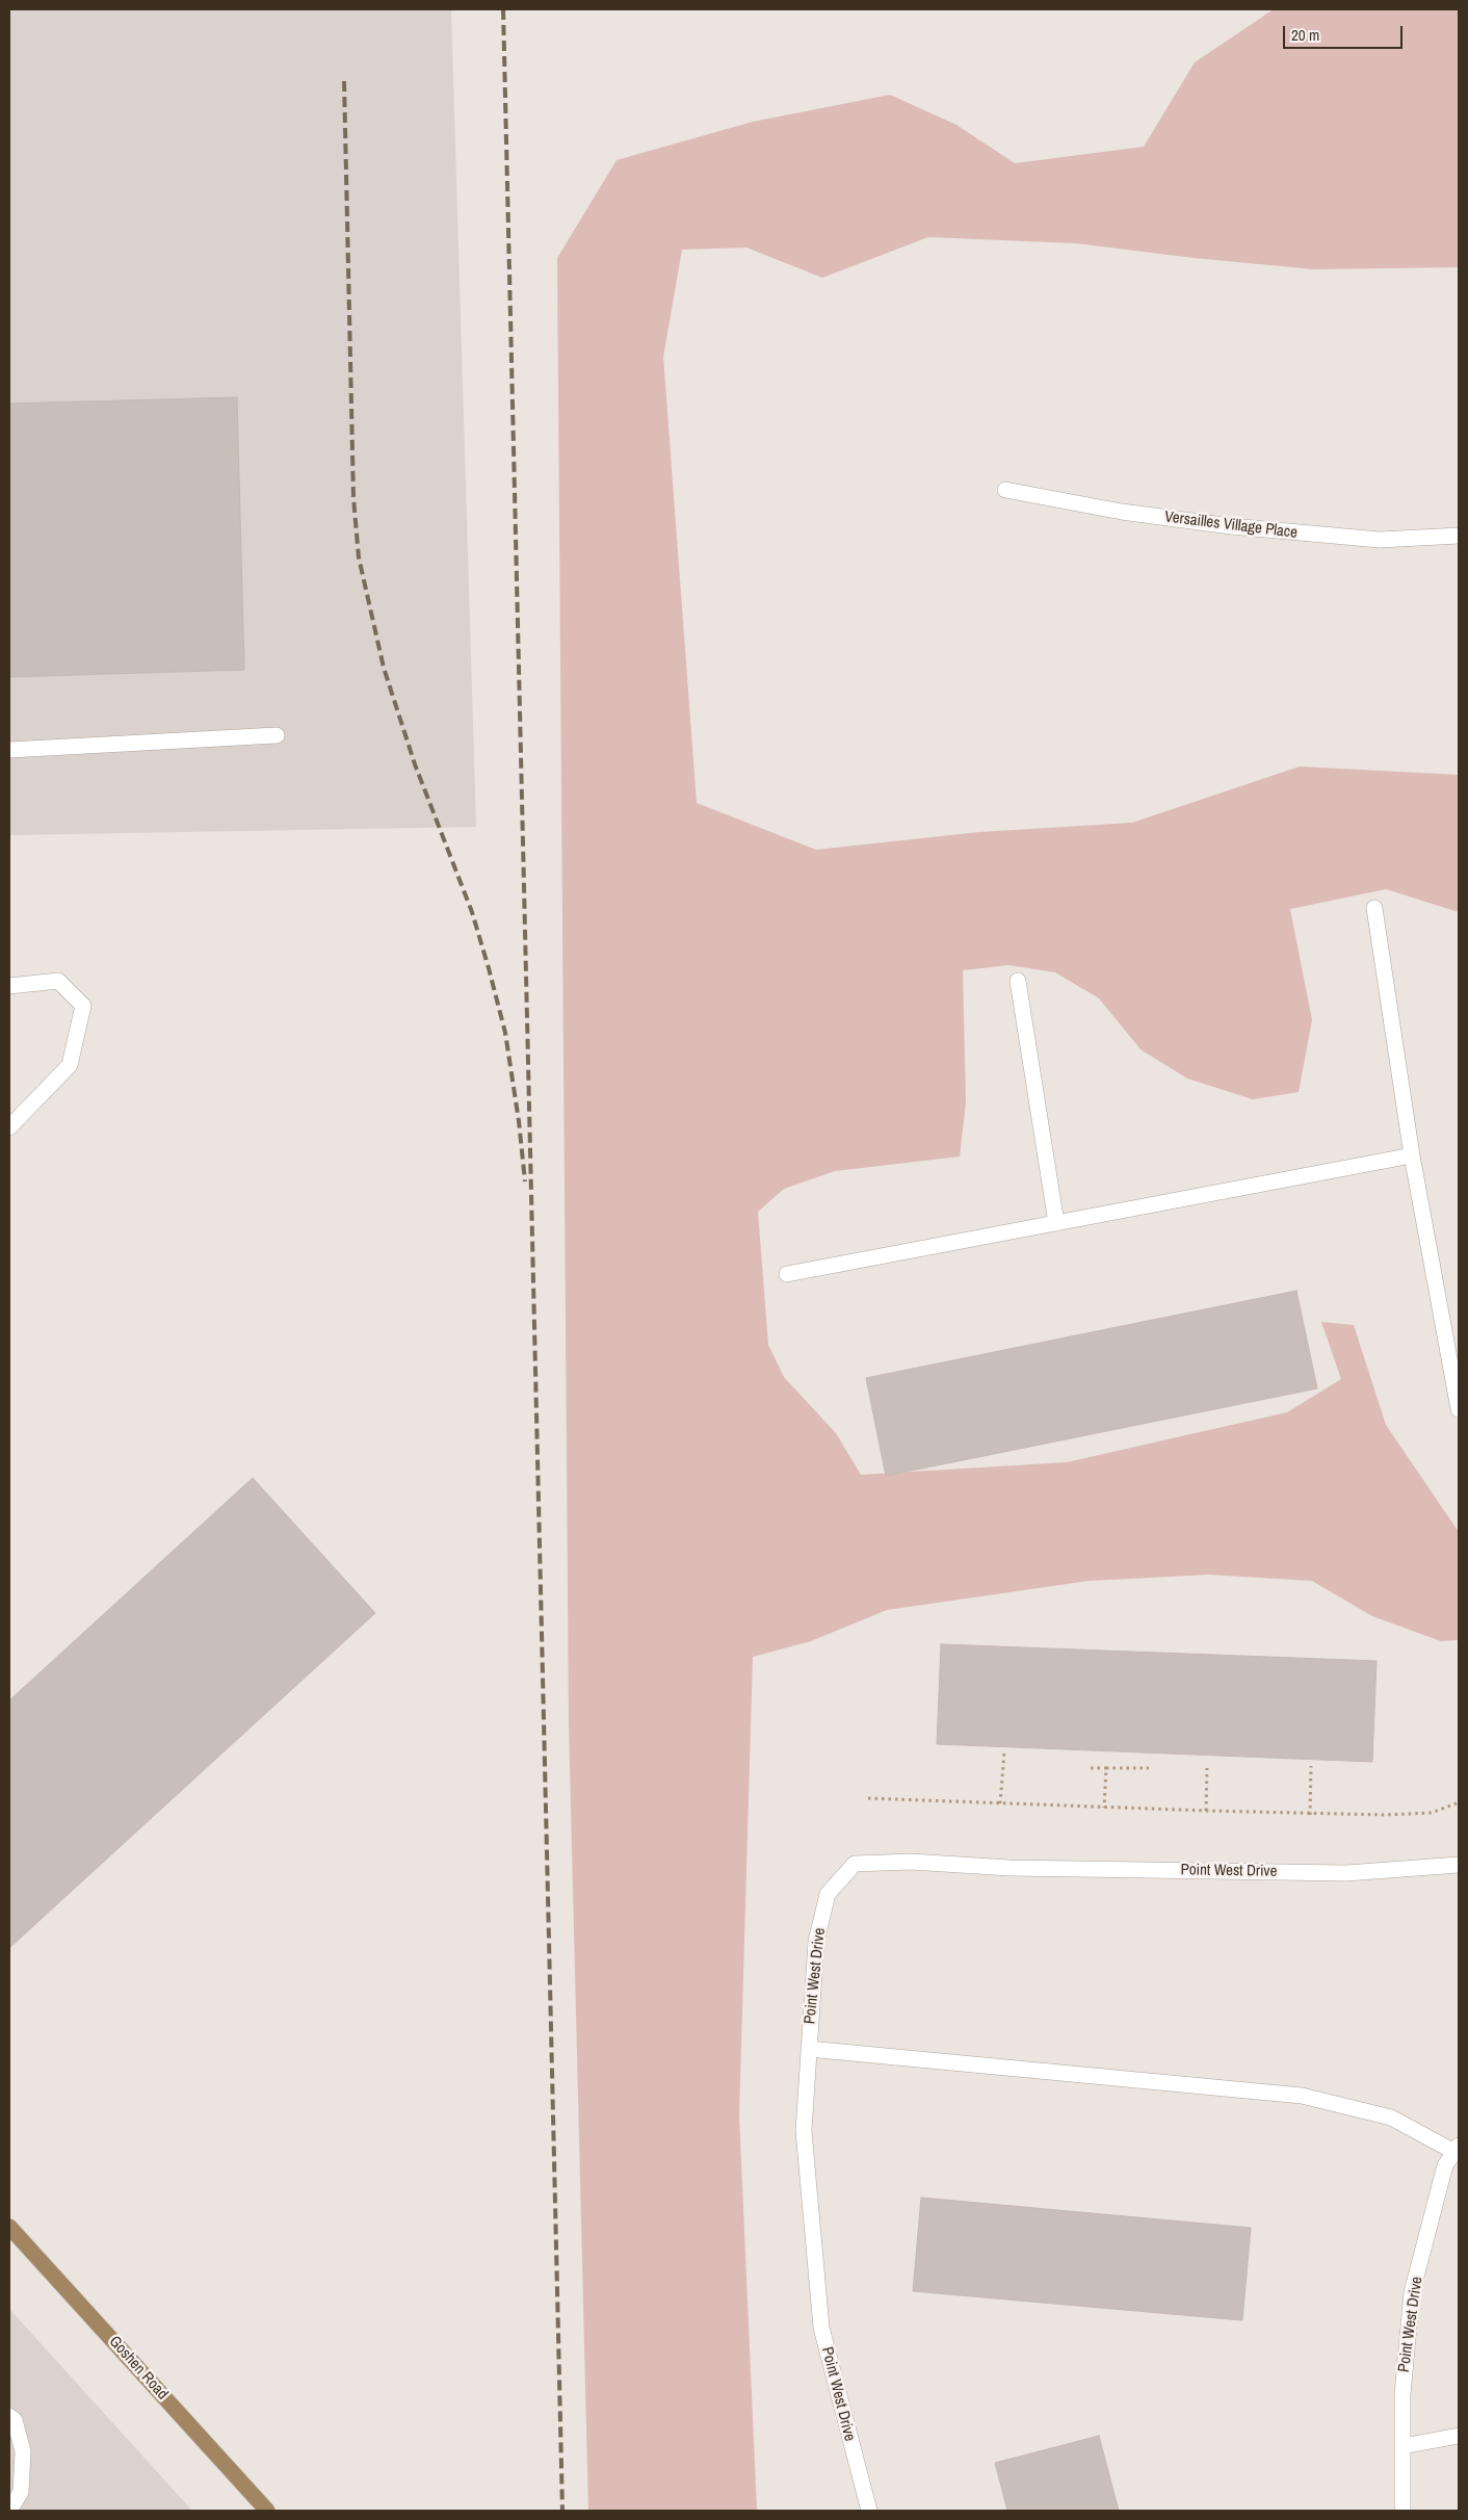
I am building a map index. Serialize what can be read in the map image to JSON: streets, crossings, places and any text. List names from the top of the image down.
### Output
{
  "streets": {
    "main road": ["Goshen Road"],
    "street": ["Versailles Village Place", "Point West Drive"]
  },
  "scale_bar": "20 m"
}
